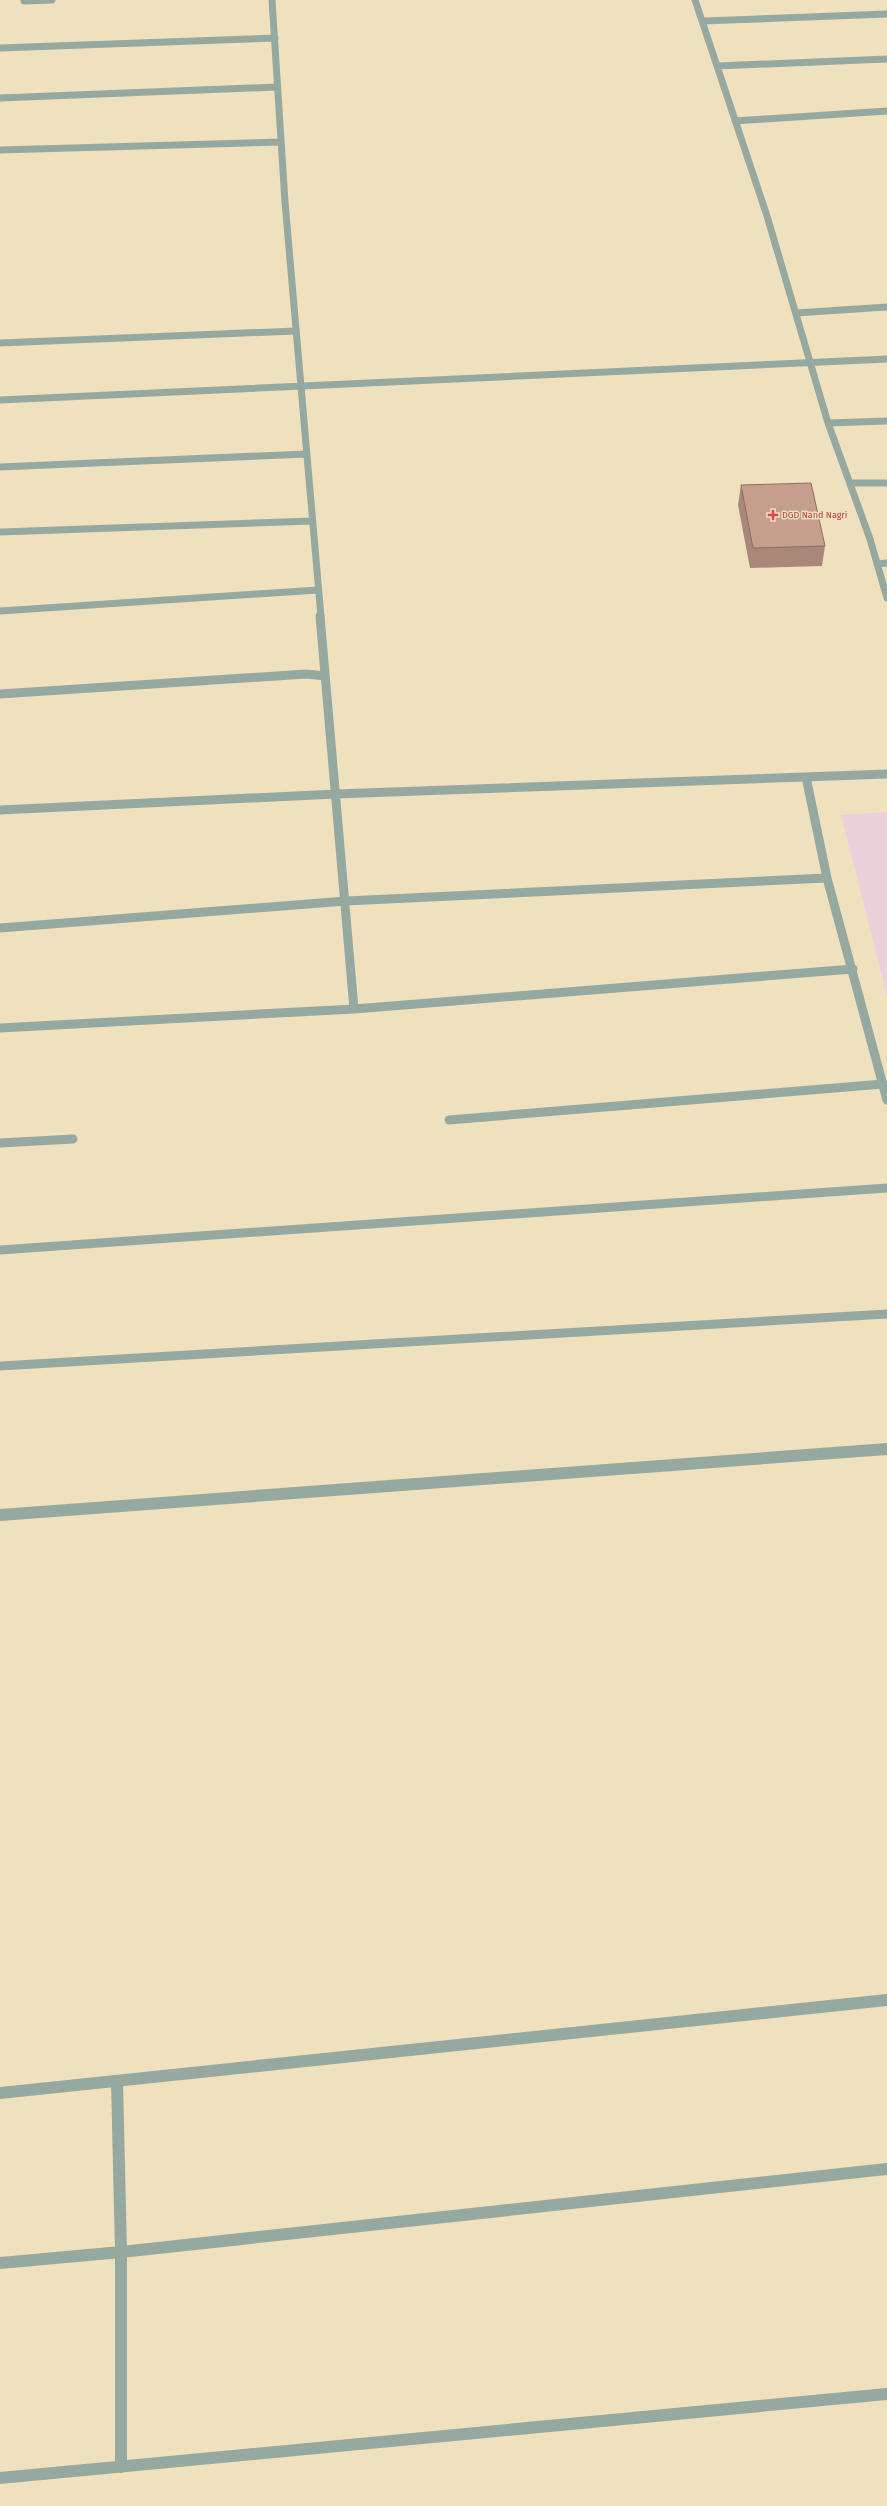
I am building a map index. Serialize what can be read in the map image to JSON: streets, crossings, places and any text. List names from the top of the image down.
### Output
{
  "places": {
    "health": ["DGD Nand Nagri"]
  }
}
